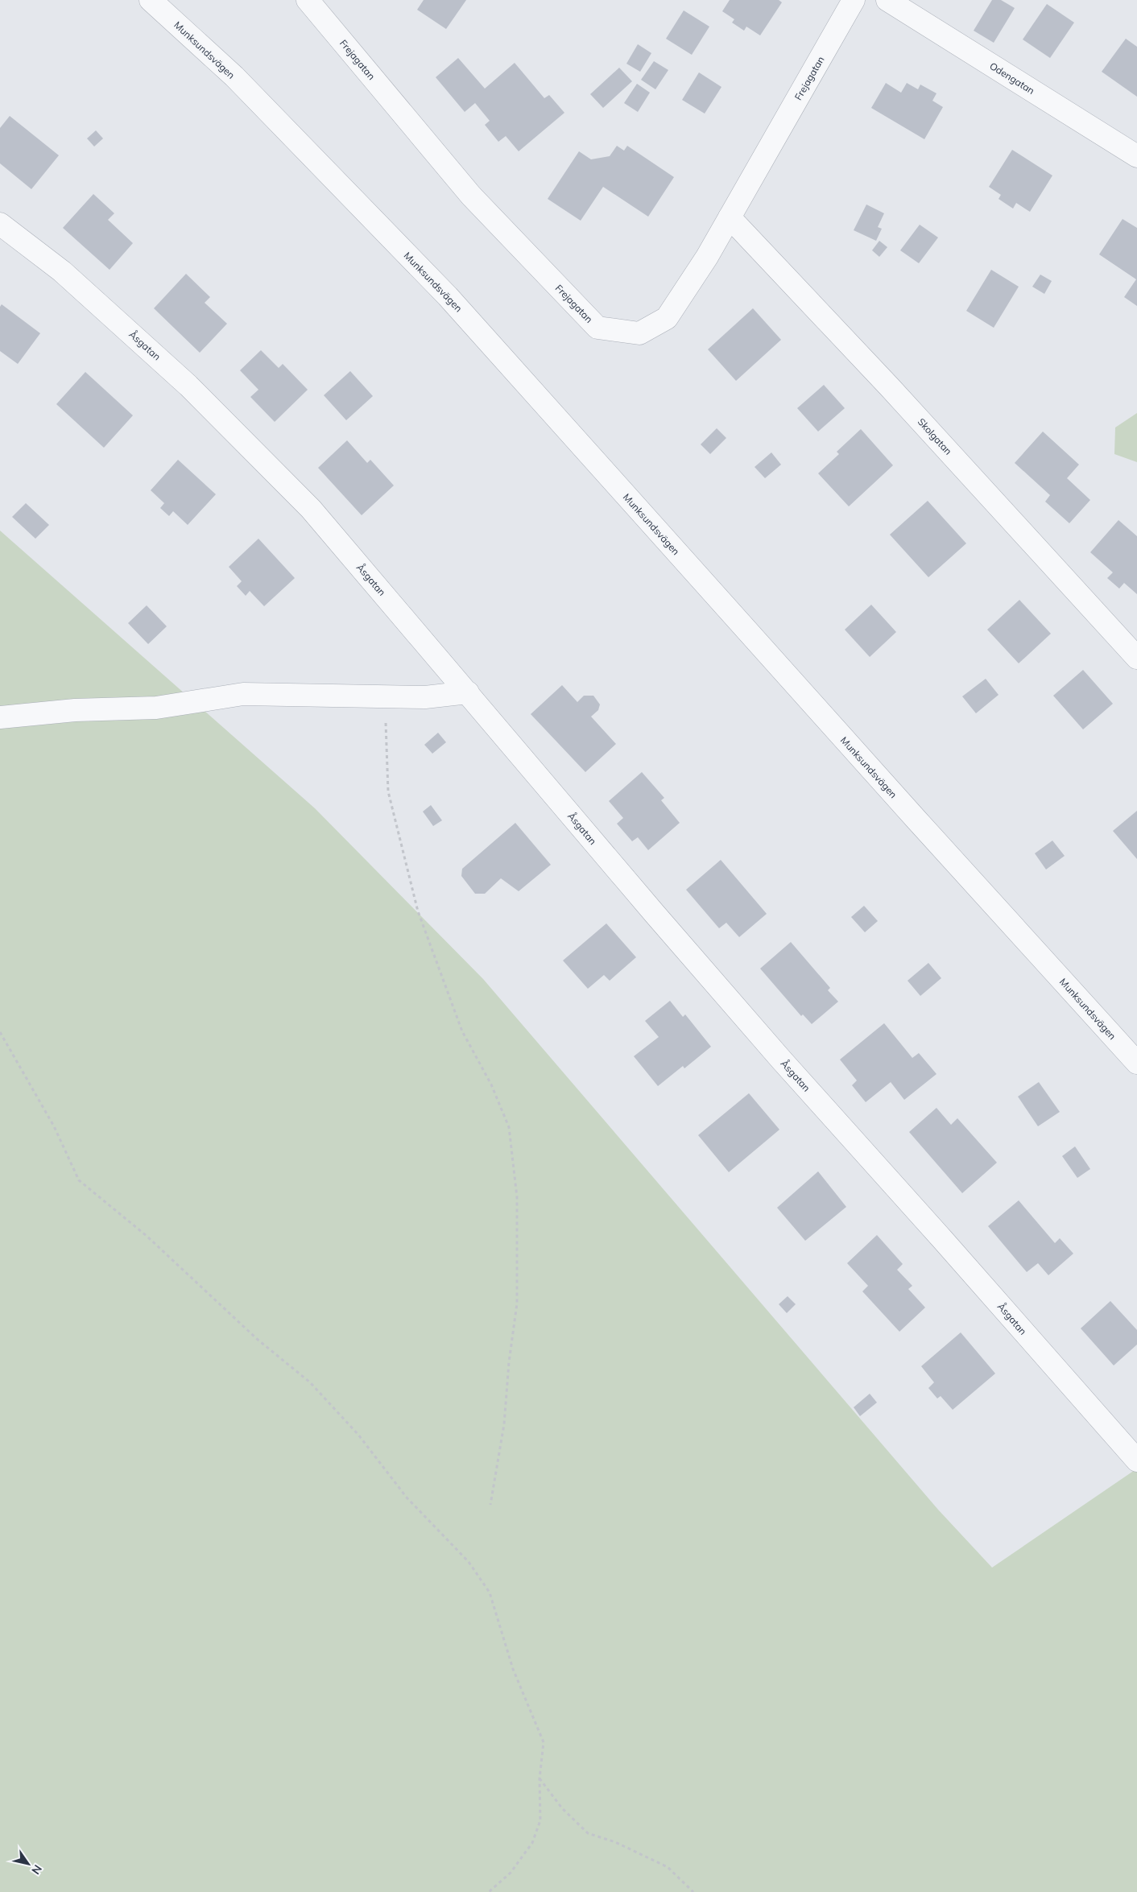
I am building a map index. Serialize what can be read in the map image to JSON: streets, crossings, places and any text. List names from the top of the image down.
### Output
{
  "streets": {
    "street": [
      "Munksundsvägen",
      "Frejagatan",
      "Odengatan",
      "Åsgatan",
      "Skolgatan"
    ]
  },
  "crossings": [
    ["Frejagatan", "Skolgatan"]
  ],
  "north": "bottom right"
}
